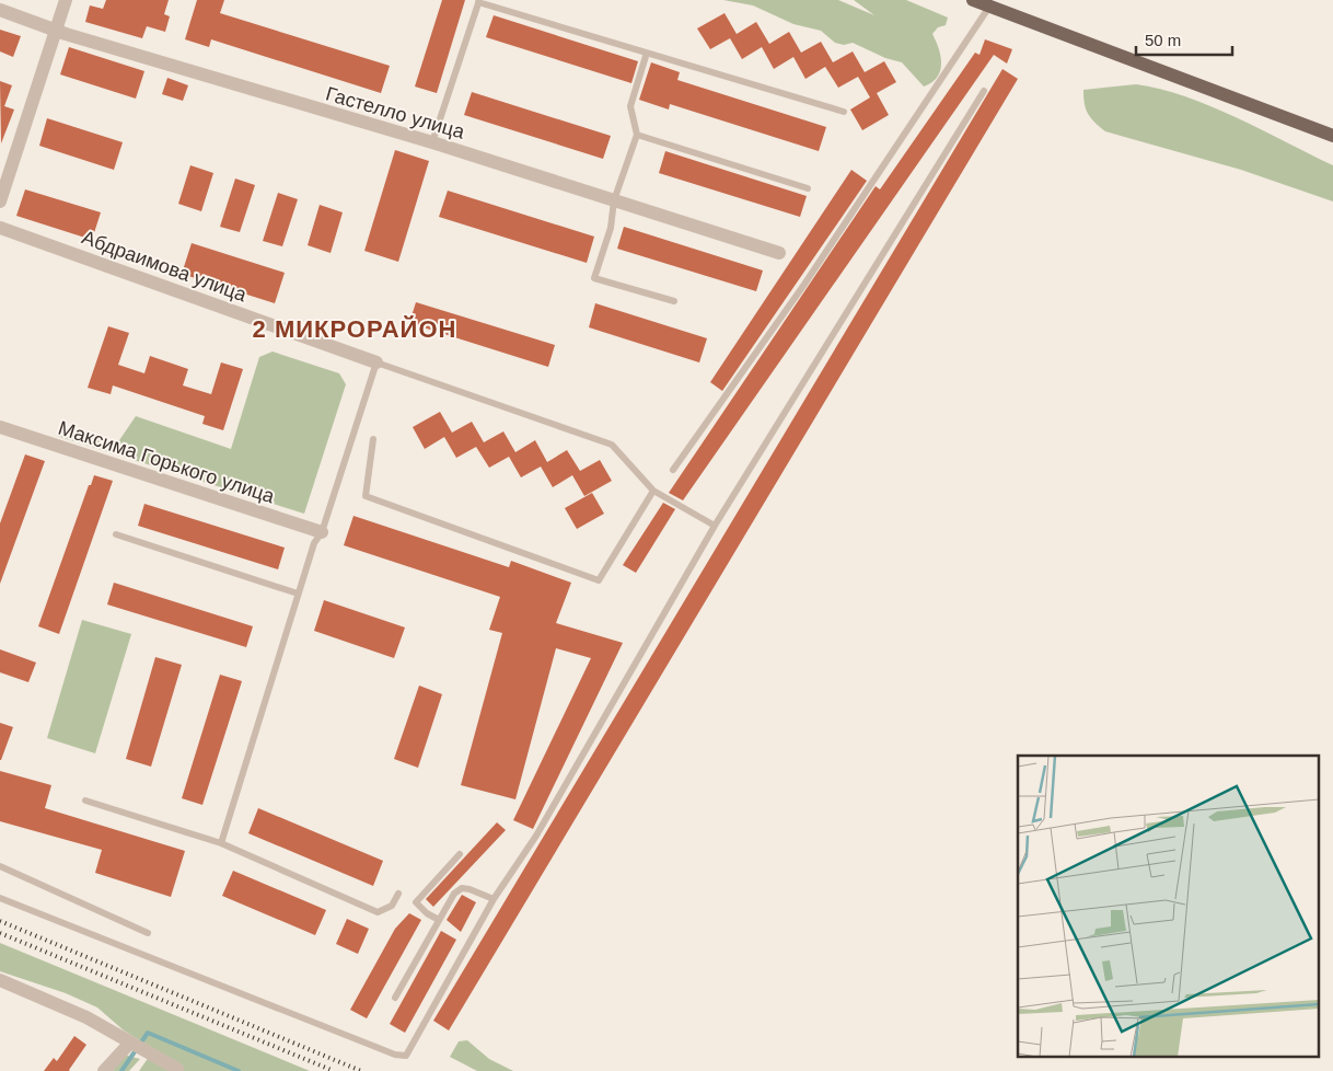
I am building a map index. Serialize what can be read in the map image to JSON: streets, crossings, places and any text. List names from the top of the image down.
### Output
{
  "streets": {
    "street": ["Гастелло улица", "Абдраимова улица", "Максима Горького улица"]
  },
  "districts": ["2 МИКРОРАЙОН"],
  "scale_bar": "50 m"
}
